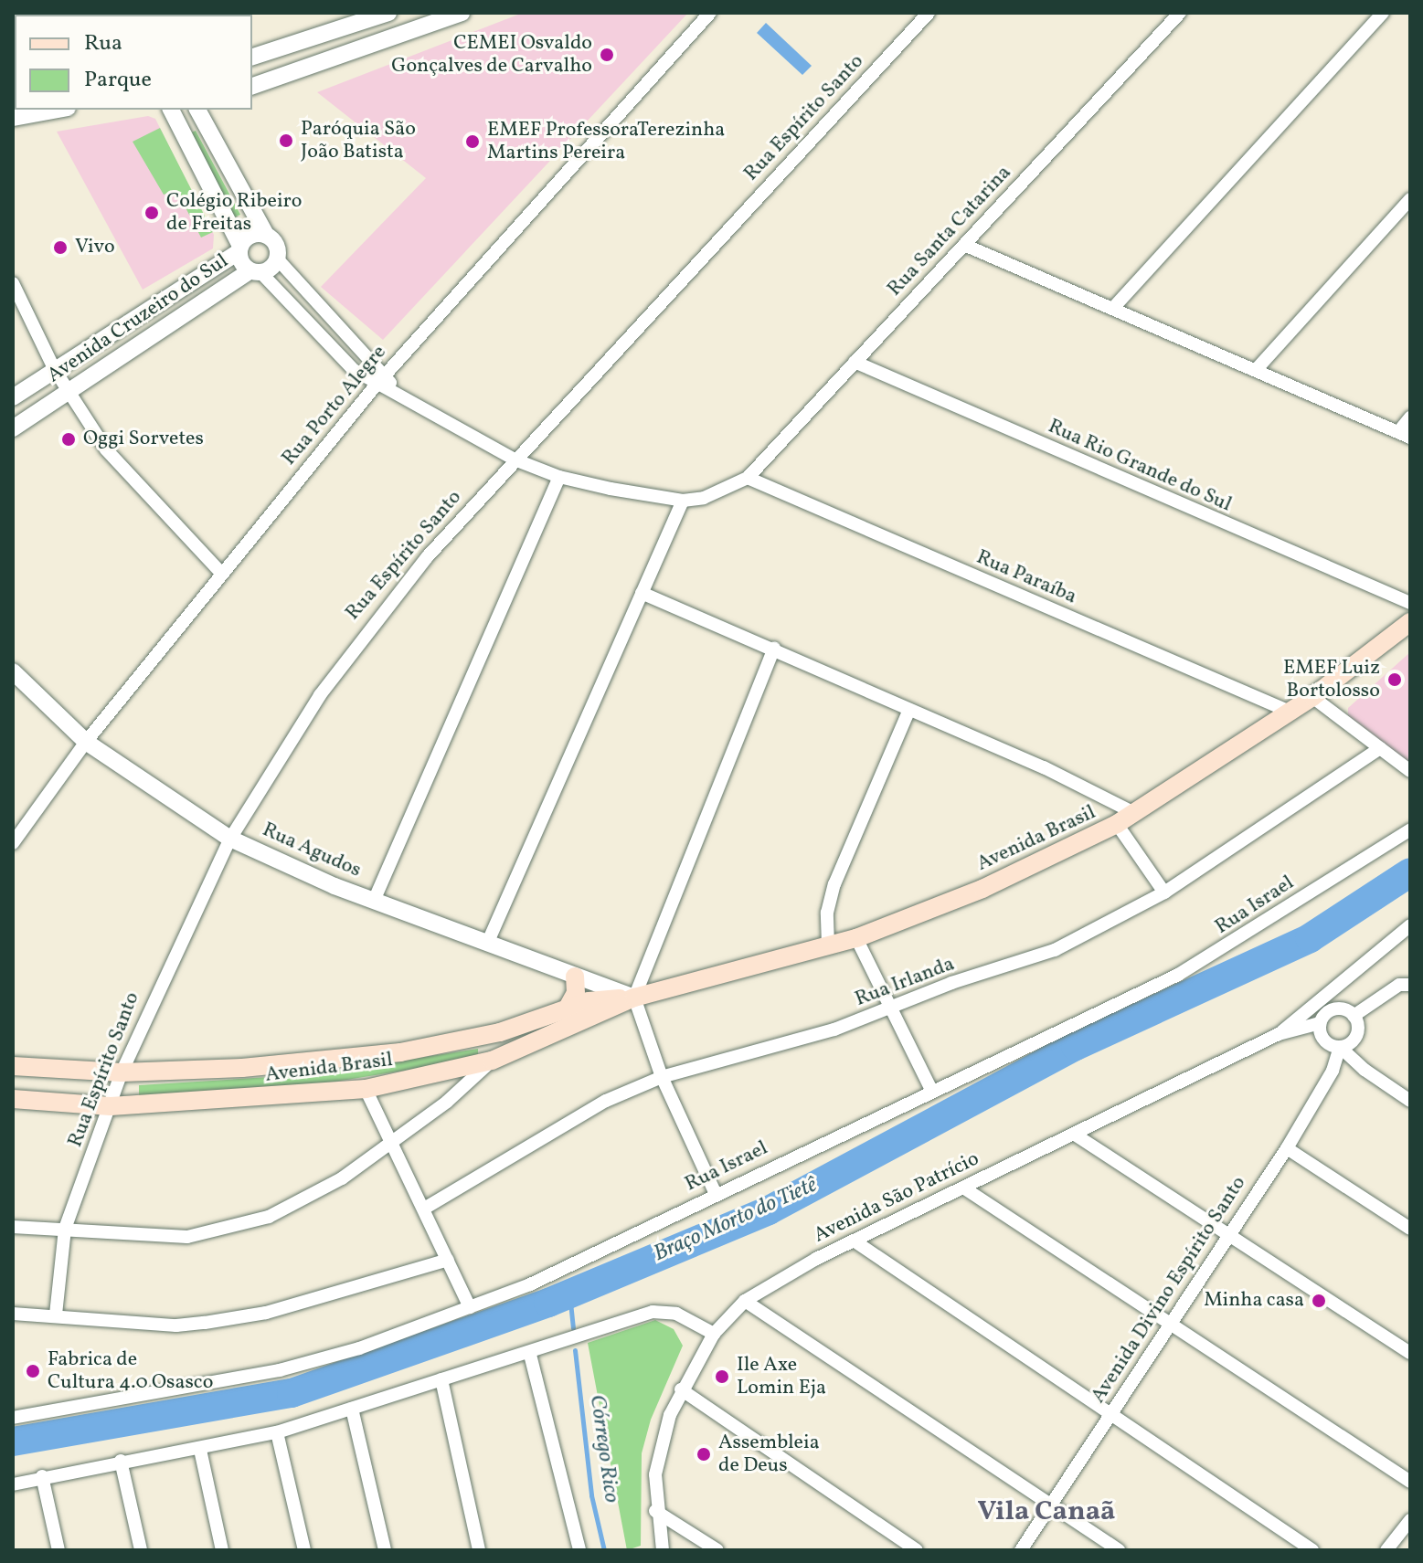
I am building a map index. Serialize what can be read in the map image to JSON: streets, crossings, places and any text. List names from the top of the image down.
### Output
{
  "streets": {
    "main road": ["Avenida Brasil"],
    "street": [
      "Rua Espírito Santo",
      "Rua Santa Catarina",
      "Avenida Cruzeiro do Sul",
      "Rua Porto Alegre",
      "Rua Rio Grande do Sul",
      "Rua Paraíba",
      "Rua Agudos",
      "Rua Israel",
      "Rua Irlanda",
      "Avenida São Patrício",
      "Avenida Divino Espírito Santo"
    ]
  },
  "crossings": [
    ["Rua Espírito Santo", "Avenida Brasil"],
    ["Rua Espírito Santo", "Rua Agudos"],
    ["Rua Santa Catarina", "Rua Rio Grande do Sul"],
    ["Rua Santa Catarina", "Rua Paraíba"],
    ["Rua Porto Alegre", "Rua Agudos"],
    ["Rua Paraíba", "Avenida Brasil"],
    ["Avenida Brasil", "Rua Agudos"],
    ["Avenida São Patrício", "Avenida Divino Espírito Santo"]
  ],
  "districts": ["Vila Canaã"],
  "water": ["Braço Morto do Tietê", "Córrego Rico"],
  "places": [
    "CEMEI Osvaldo Gonçalves de Carvalho",
    "Paróquia São João Batista",
    "EMEF ProfessoraTerezinha Martins Pereira",
    "Colégio Ribeiro de Freitas",
    "Vivo",
    "Oggi Sorvetes",
    "EMEF Luiz Bortolosso",
    "Minha casa",
    "Fabrica de Cultura 4.0 Osasco",
    "Ile Axe Lomin Eja",
    "Assembleia de Deus"
  ],
  "legend": ["Rua", "Parque"]
}
